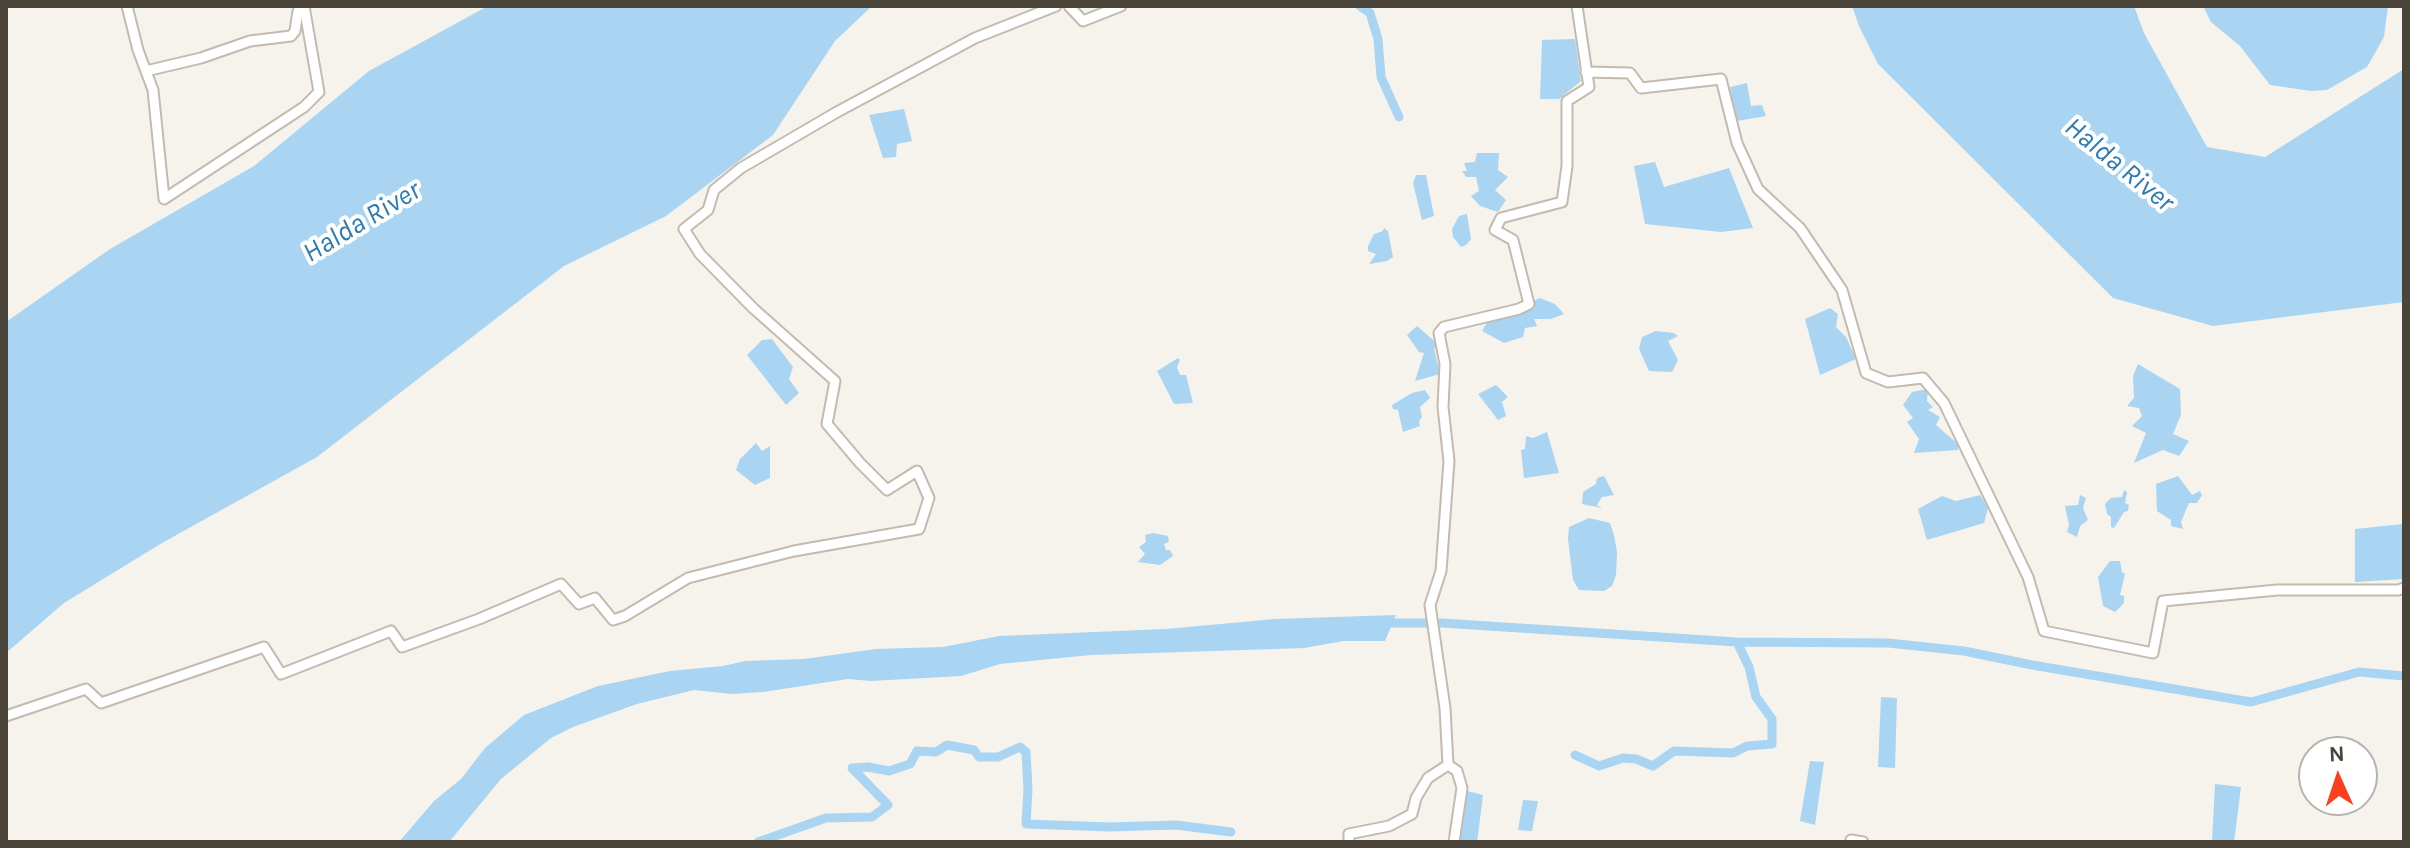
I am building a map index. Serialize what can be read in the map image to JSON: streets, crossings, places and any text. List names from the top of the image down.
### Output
{
  "water": ["Halda River"],
  "north": "top"
}
